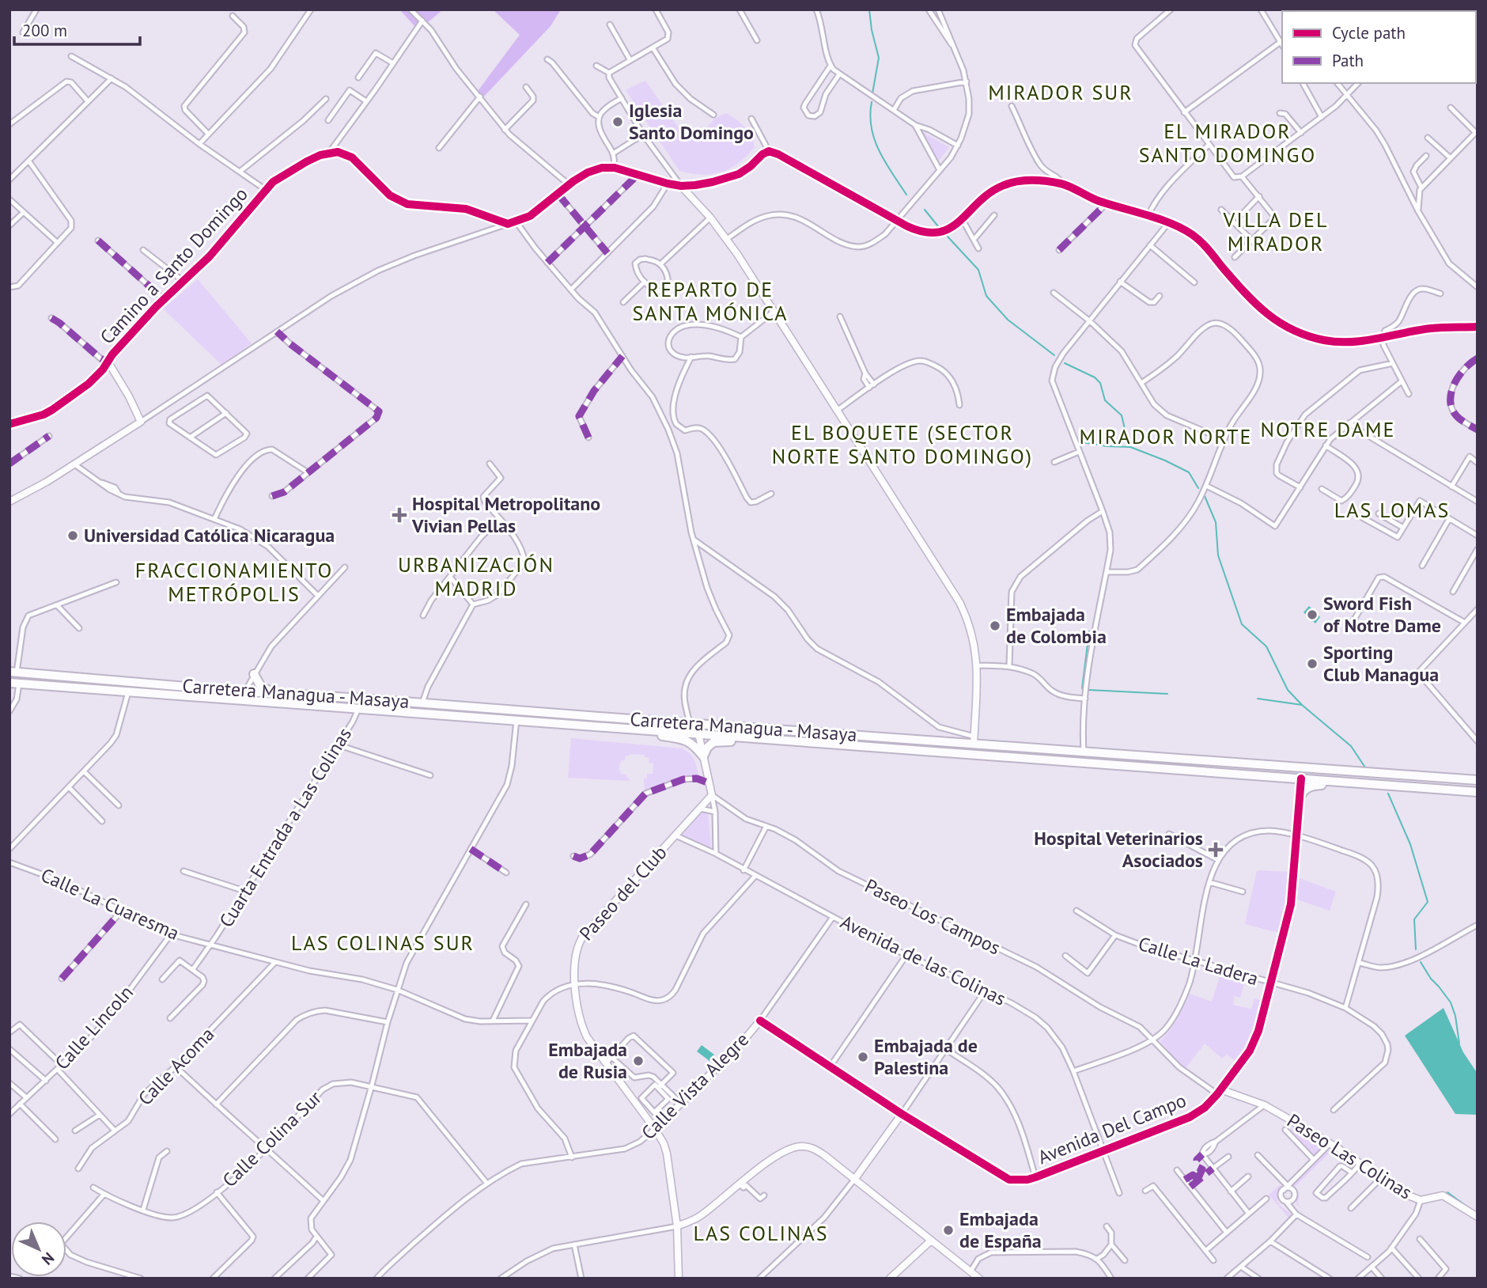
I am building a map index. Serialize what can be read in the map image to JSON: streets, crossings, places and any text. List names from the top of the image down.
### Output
{
  "streets": {
    "highway": ["Carretera Managua - Masaya"],
    "street": [
      "Camino a Santo Domingo",
      "Cuarta Entrada a Las Colinas",
      "Paseo del Club",
      "Calle La Cuaresma",
      "Paseo Los Campos",
      "Avenida de las Colinas",
      "Calle La Ladera",
      "Calle Lincoln",
      "Calle Acoma",
      "Calle Vista Alegre",
      "Avenida Del Campo",
      "Calle Colina Sur",
      "Paseo Las Colinas"
    ]
  },
  "crossings": [
    ["Carretera Managua - Masaya", "Cuarta Entrada a Las Colinas"],
    ["Carretera Managua - Masaya", "Avenida Del Campo"],
    ["Cuarta Entrada a Las Colinas", "Calle La Cuaresma"],
    ["Paseo del Club", "Paseo Los Campos"],
    ["Paseo del Club", "Avenida de las Colinas"],
    ["Paseo del Club", "Calle Vista Alegre"],
    ["Calle La Cuaresma", "Calle Lincoln"],
    ["Calle La Cuaresma", "Calle Acoma"],
    ["Paseo Los Campos", "Paseo Las Colinas"],
    ["Avenida de las Colinas", "Calle Vista Alegre"],
    ["Avenida de las Colinas", "Avenida Del Campo"],
    ["Calle La Ladera", "Avenida Del Campo"],
    ["Calle Vista Alegre", "Avenida Del Campo"],
    ["Calle Vista Alegre", "Calle Colina Sur"],
    ["Avenida Del Campo", "Paseo Las Colinas"]
  ],
  "districts": [
    "MIRADOR SUR",
    "EL MIRADOR SANTO DOMINGO",
    "VILLA DEL MIRADOR",
    "REPARTO DE SANTA MÓNICA",
    "NOTRE DAME",
    "EL BOQUETE (SECTOR NORTE SANTO DOMINGO)",
    "MIRADOR NORTE",
    "LAS LOMAS",
    "URBANIZACIÓN MADRID",
    "FRACCIONAMIENTO METRÓPOLIS",
    "LAS COLINAS SUR",
    "LAS COLINAS"
  ],
  "places": {
    "other": [
      "Iglesia Santo Domingo",
      "Universidad Católica Nicaragua",
      "Sword Fish of Notre Dame",
      "Embajada de Colombia",
      "Sporting Club Managua",
      "Embajada de Palestina",
      "Embajada de Rusia",
      "Embajada de España"
    ],
    "health": ["Hospital Metropolitano Vivian Pellas", "Hospital Veterinarios Asociados"]
  },
  "legend": ["Cycle path", "Path"],
  "scale_bar": "200 m",
  "north": "bottom right"
}
